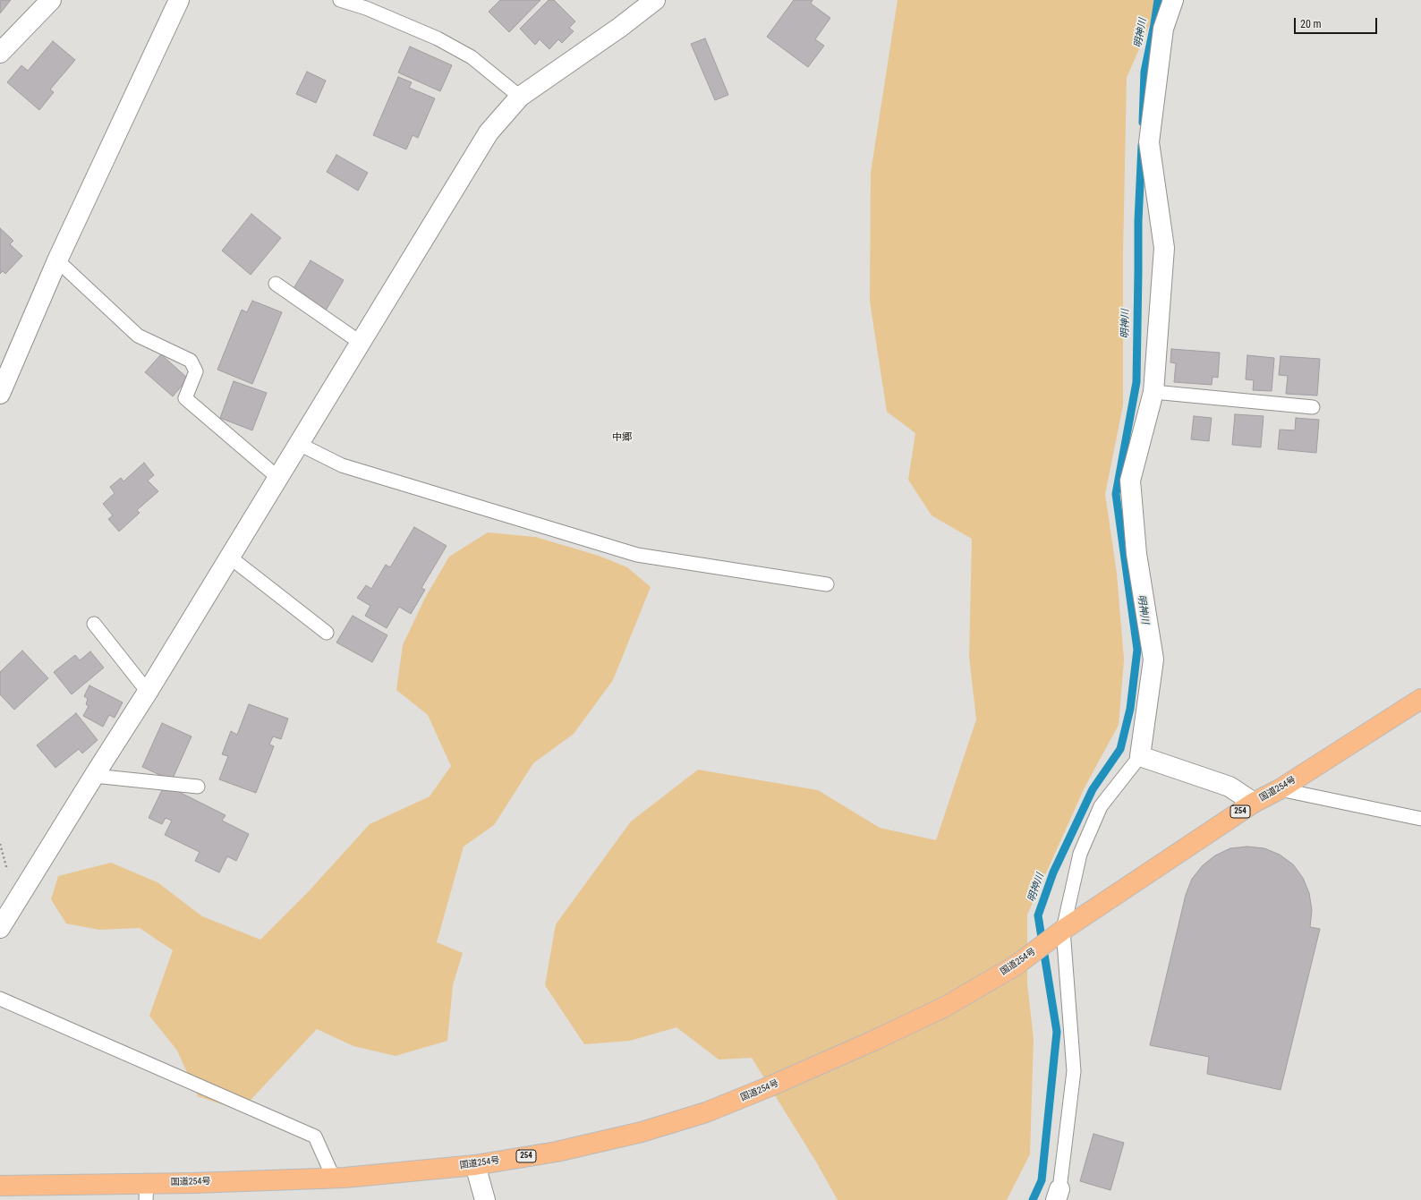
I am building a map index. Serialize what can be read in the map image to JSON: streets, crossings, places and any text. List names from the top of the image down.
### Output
{
  "streets": {
    "highway": ["国道254号", "254"]
  },
  "districts": ["中郷"],
  "water": ["明神川"],
  "scale_bar": "20 m"
}
